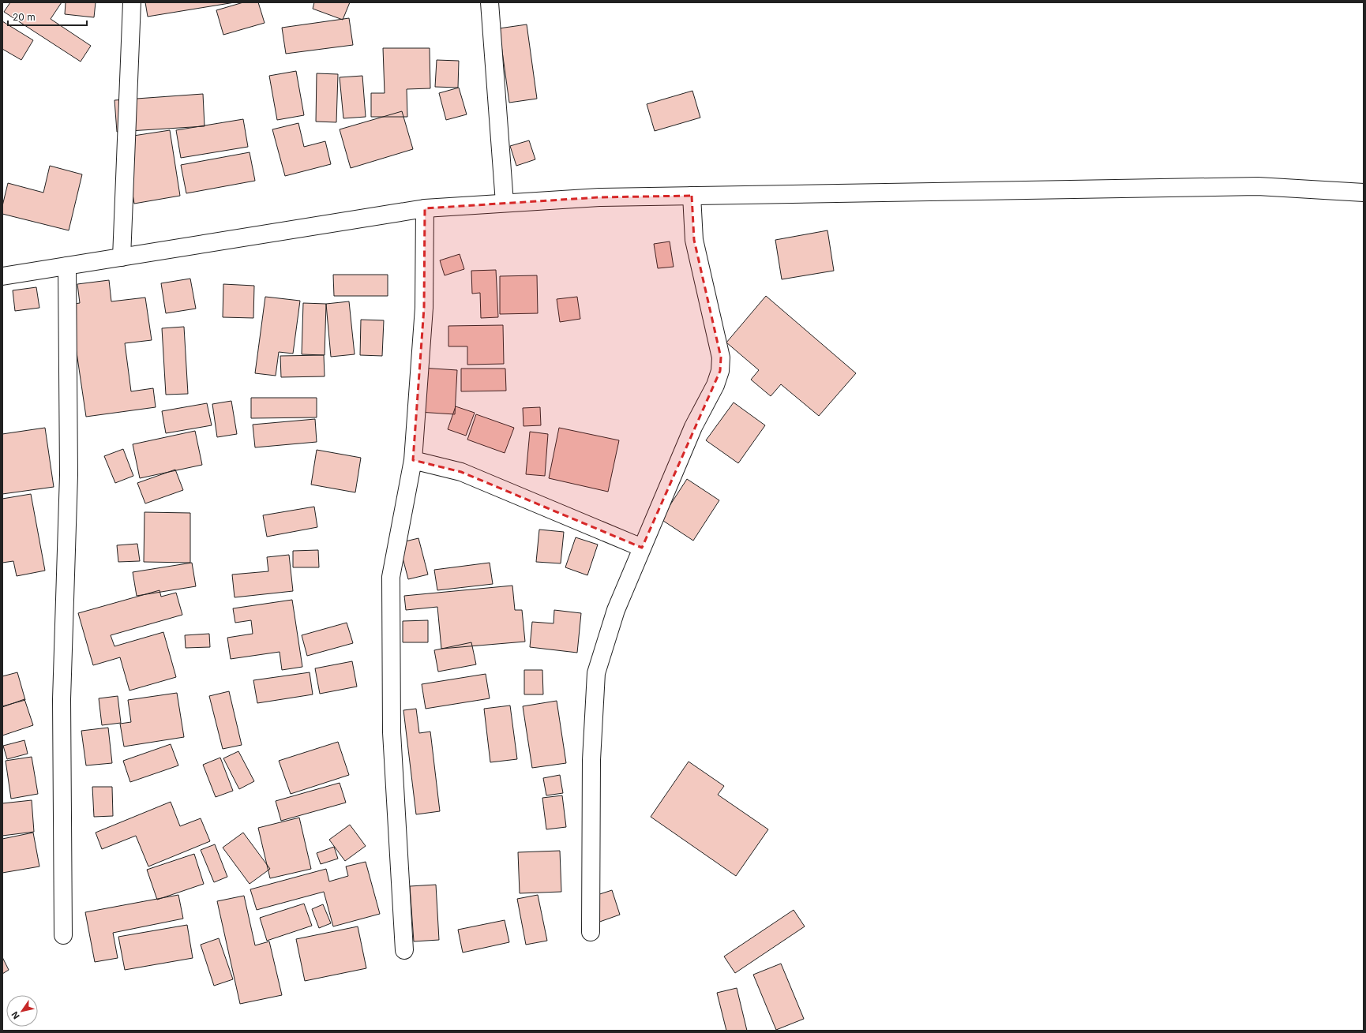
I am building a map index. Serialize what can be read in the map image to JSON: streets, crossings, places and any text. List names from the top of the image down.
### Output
{
  "scale_bar": "20 m",
  "north": "bottom left"
}
